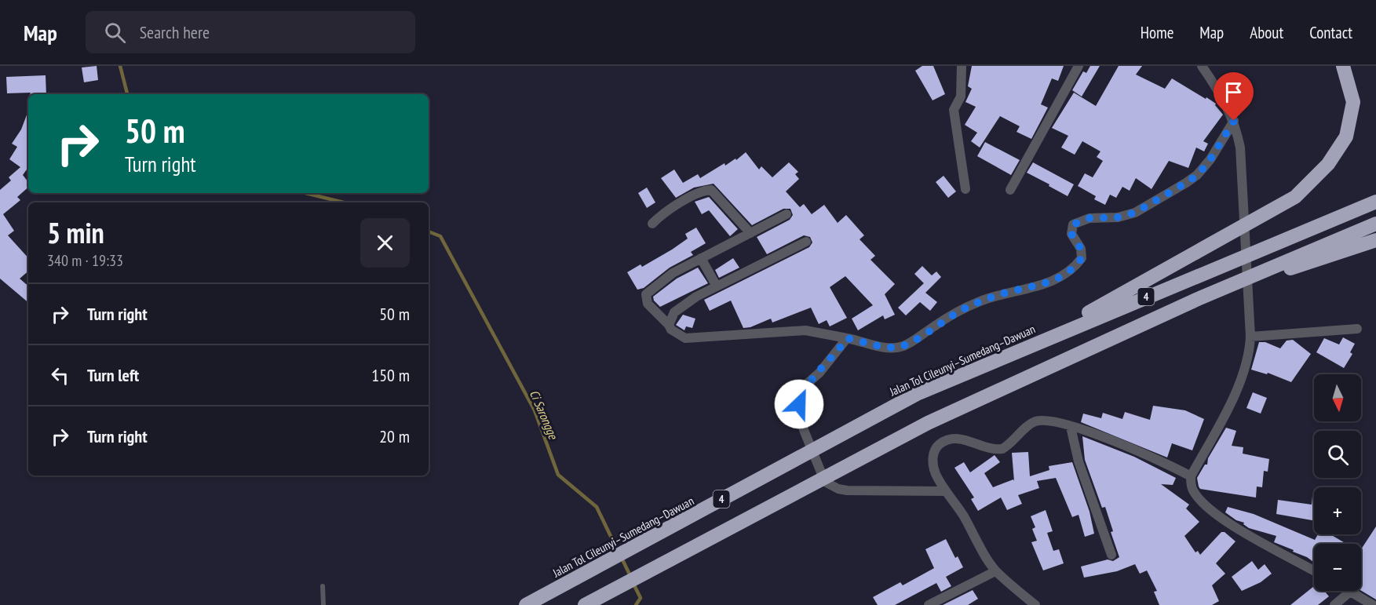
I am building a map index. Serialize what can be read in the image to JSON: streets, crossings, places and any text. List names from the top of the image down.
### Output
{
  "streets": {
    "highway": ["4", "Jalan Tol Cileunyi–Sumedang–Dawuan"]
  },
  "water": ["Ci Sarongge"],
  "north": "bottom",
  "page": {
    "header": "Map",
    "search": "Search here",
    "nav": [
      "Home",
      "Map",
      "About",
      "Contact"
    ],
    "turn": ["50 m", "Turn right"],
    "heading": ["5 min", "340 m · 19:33"],
    "list": [
      {
        "name": "Turn right",
        "value": "50 m"
      },
      {
        "name": "Turn left",
        "value": "150 m"
      },
      {
        "name": "Turn right",
        "value": "20 m"
      }
    ],
    "map_buttons": ["+", "−"]
  }
}
